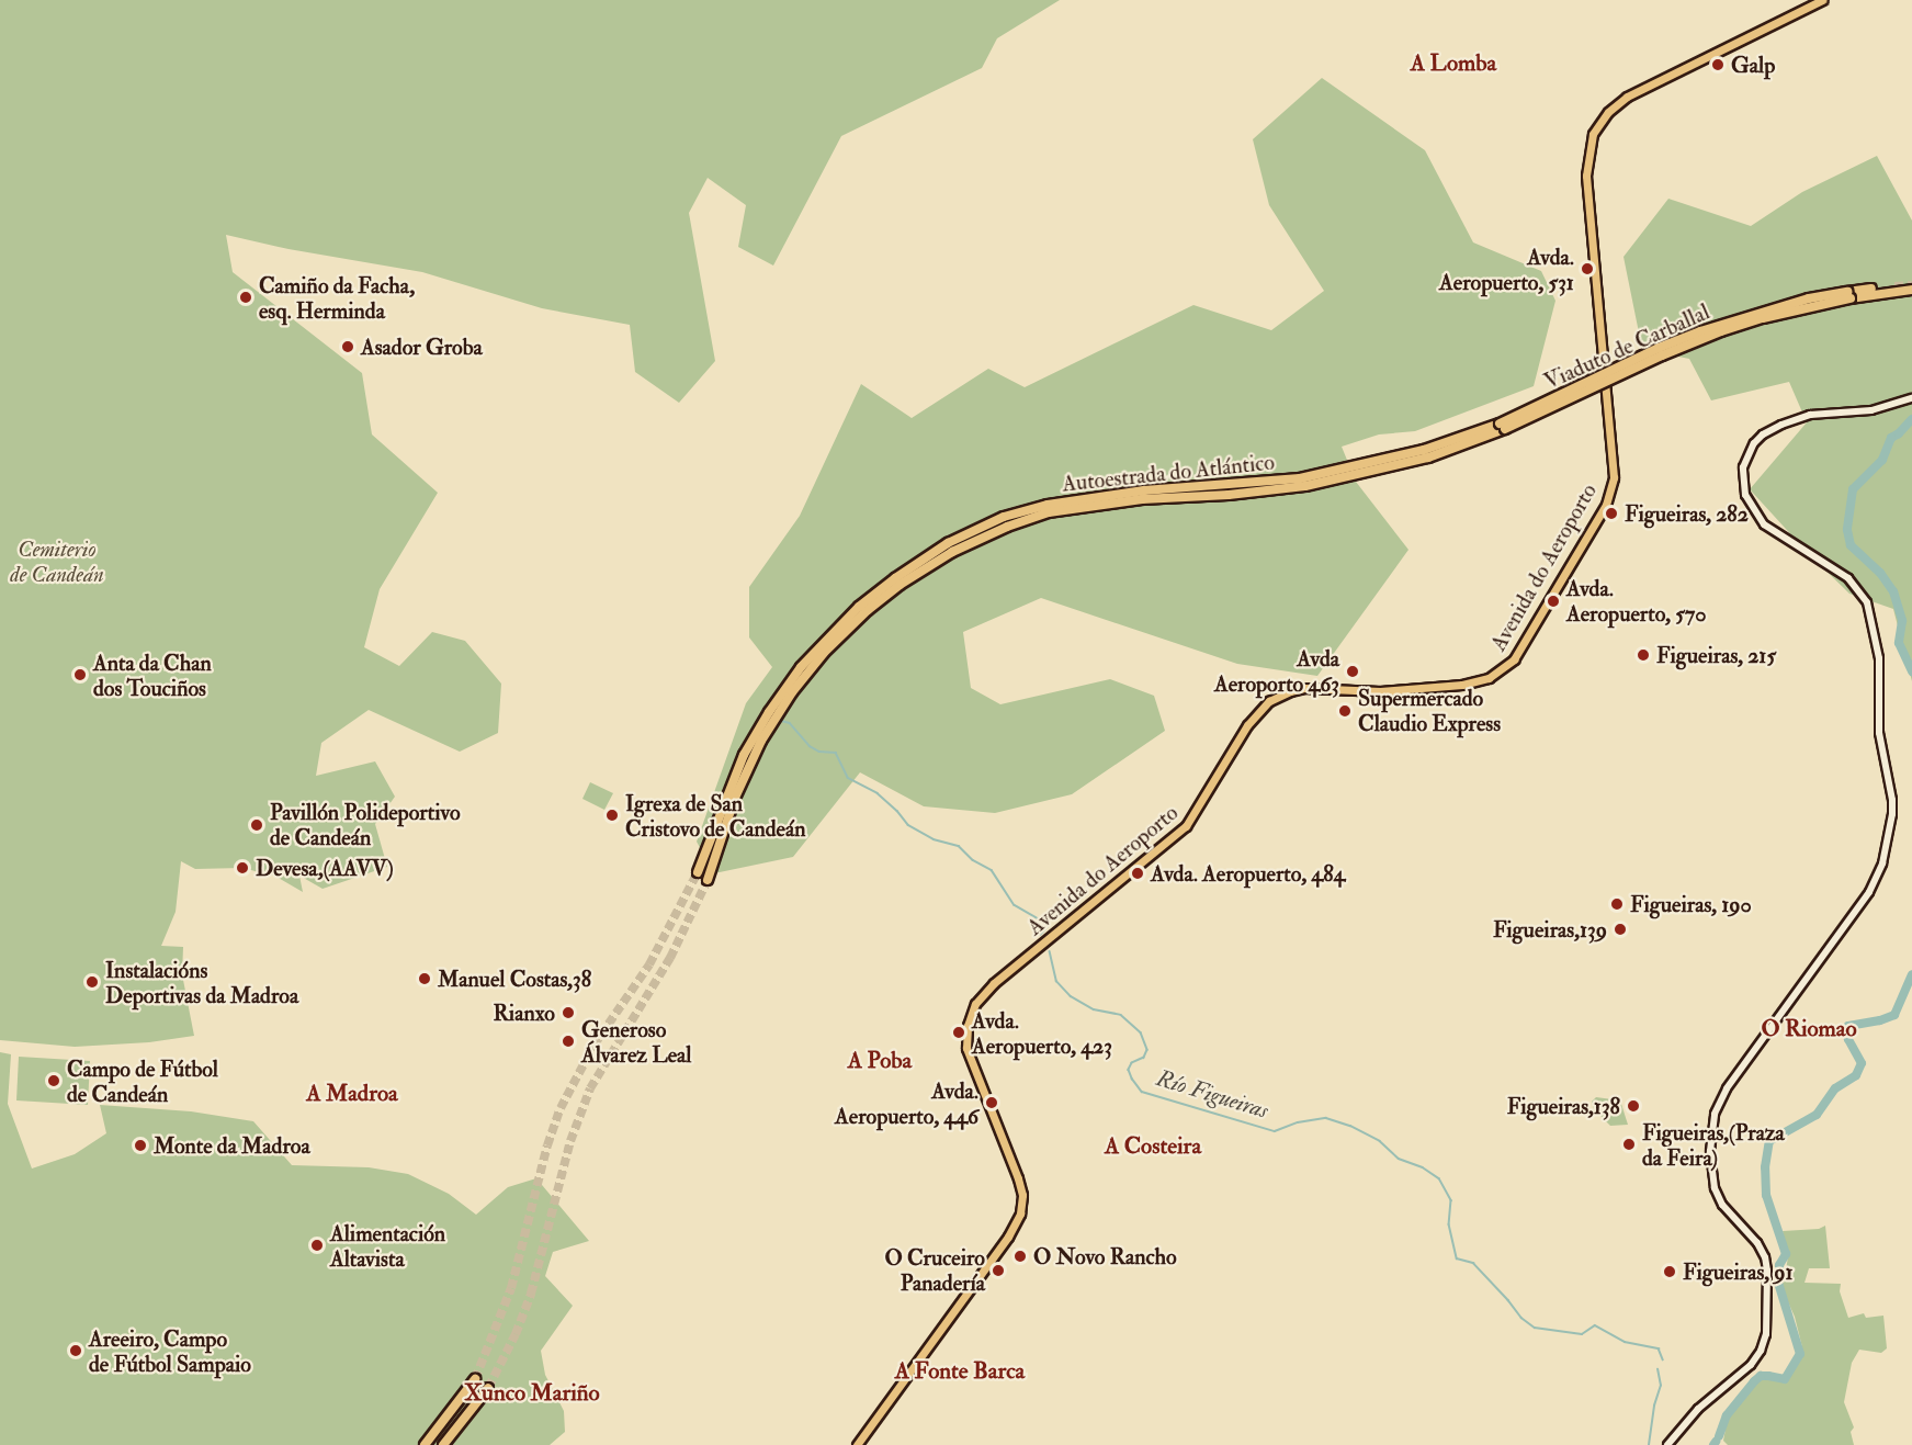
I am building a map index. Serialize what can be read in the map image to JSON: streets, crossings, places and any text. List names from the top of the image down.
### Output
{
  "streets": {
    "highway": ["Viaduto de Carballal", "Autoestrada do Atlántico"],
    "main road": ["Avenida do Aeroporto"]
  },
  "crossings": [
    ["Viaduto de Carballal", "Autoestrada do Atlántico"]
  ],
  "districts": [
    "A Lomba",
    "O Riomao",
    "A Poba",
    "A Madroa",
    "A Costeira",
    "A Fonte Barca",
    "Xunco Mariño"
  ],
  "water": ["Río Figueiras"],
  "parks": ["Cemiterio de Candeán"],
  "places": [
    "Galp",
    "Avda. Aeropuerto, 531",
    "Camiño da Facha, esq. Herminda",
    "Asador Groba",
    "Figueiras, 282",
    "Avda. Aeropuerto, 570",
    "Figueiras, 215",
    "Avda Aeroporto 463",
    "Anta da Chan dos Touciños",
    "Supermercado Claudio Express",
    "Igrexa de San Cristovo de Candeán",
    "Pavillón Polideportivo de Candeán",
    "Devesa,(AAVV)",
    "Avda. Aeropuerto, 484",
    "Figueiras, 190",
    "Figueiras,139",
    "Manuel Costas,38",
    "Instalacións Deportivas da Madroa",
    "Rianxo",
    "Avda. Aeropuerto, 423",
    "Generoso Álvarez Leal",
    "Campo de Fútbol de Candeán",
    "Avda. Aeropuerto, 446",
    "Figueiras,138",
    "Figueiras,(Praza da Feira)",
    "Monte da Madroa",
    "Alimentación Altavista",
    "O Novo Rancho",
    "O Cruceiro Panadería",
    "Figueiras, 91",
    "Areeiro, Campo de Fútbol Sampaio"
  ]
}
